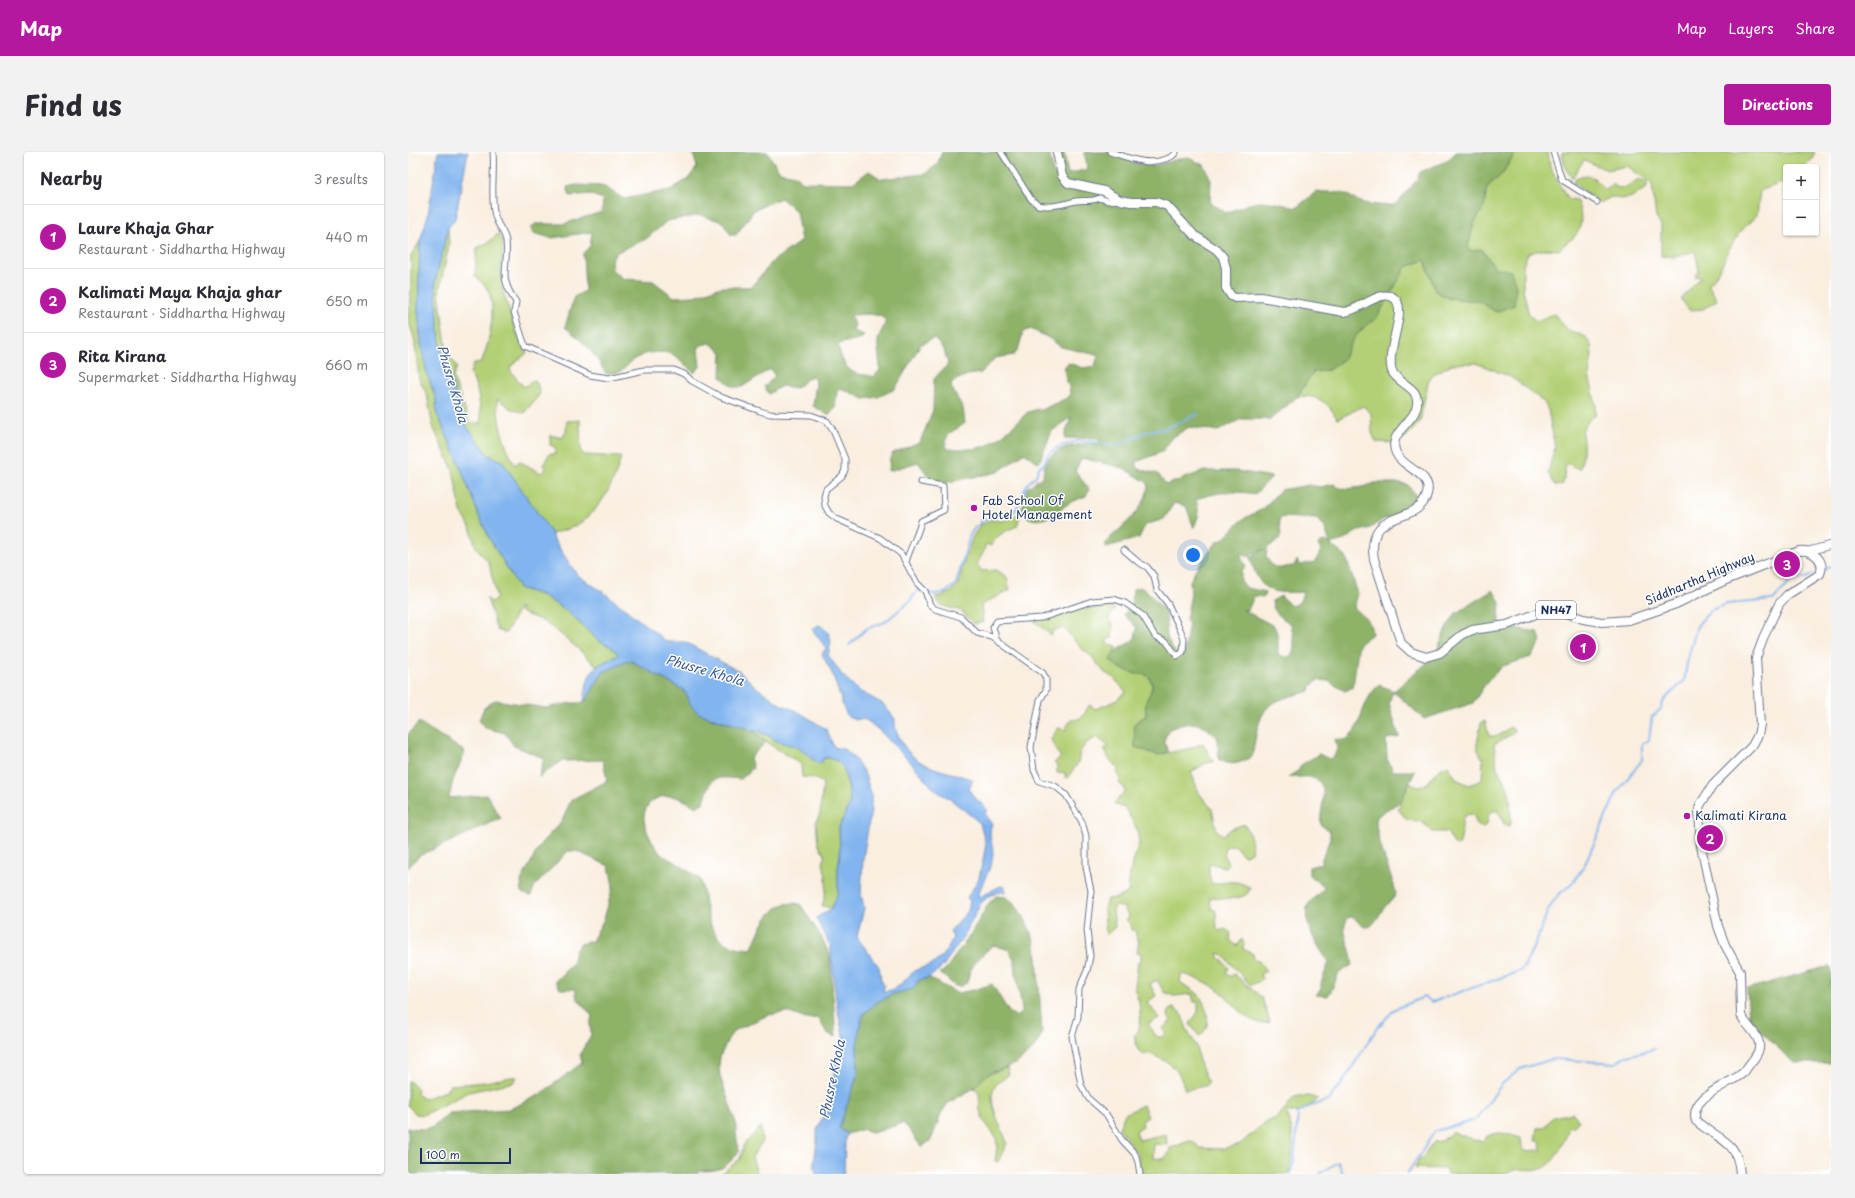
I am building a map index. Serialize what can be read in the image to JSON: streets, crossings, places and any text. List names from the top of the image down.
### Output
{
  "streets": {
    "highway": ["Siddhartha Highway", "NH47"]
  },
  "water": ["Phusre Khola"],
  "places": ["Fab School Of Hotel Management", "Kalimati Kirana"],
  "scale_bar": "100 m",
  "page": {
    "header": "Map",
    "nav": ["Map", "Layers", "Share"],
    "title": "Find us",
    "buttons": "Directions",
    "heading": ["Nearby", "3 results"],
    "map_buttons": ["+", "−"],
    "list": [
      {
        "mark": "1",
        "name": "Laure Khaja Ghar",
        "note": "Restaurant · Siddhartha Highway",
        "value": "440 m"
      },
      {
        "mark": "2",
        "name": "Kalimati Maya Khaja ghar",
        "note": "Restaurant · Siddhartha Highway",
        "value": "650 m"
      },
      {
        "mark": "3",
        "name": "Rita Kirana",
        "note": "Supermarket · Siddhartha Highway",
        "value": "660 m"
      }
    ],
    "pins": ["3", "1", "2"],
    "scale": "100 m"
  }
}
